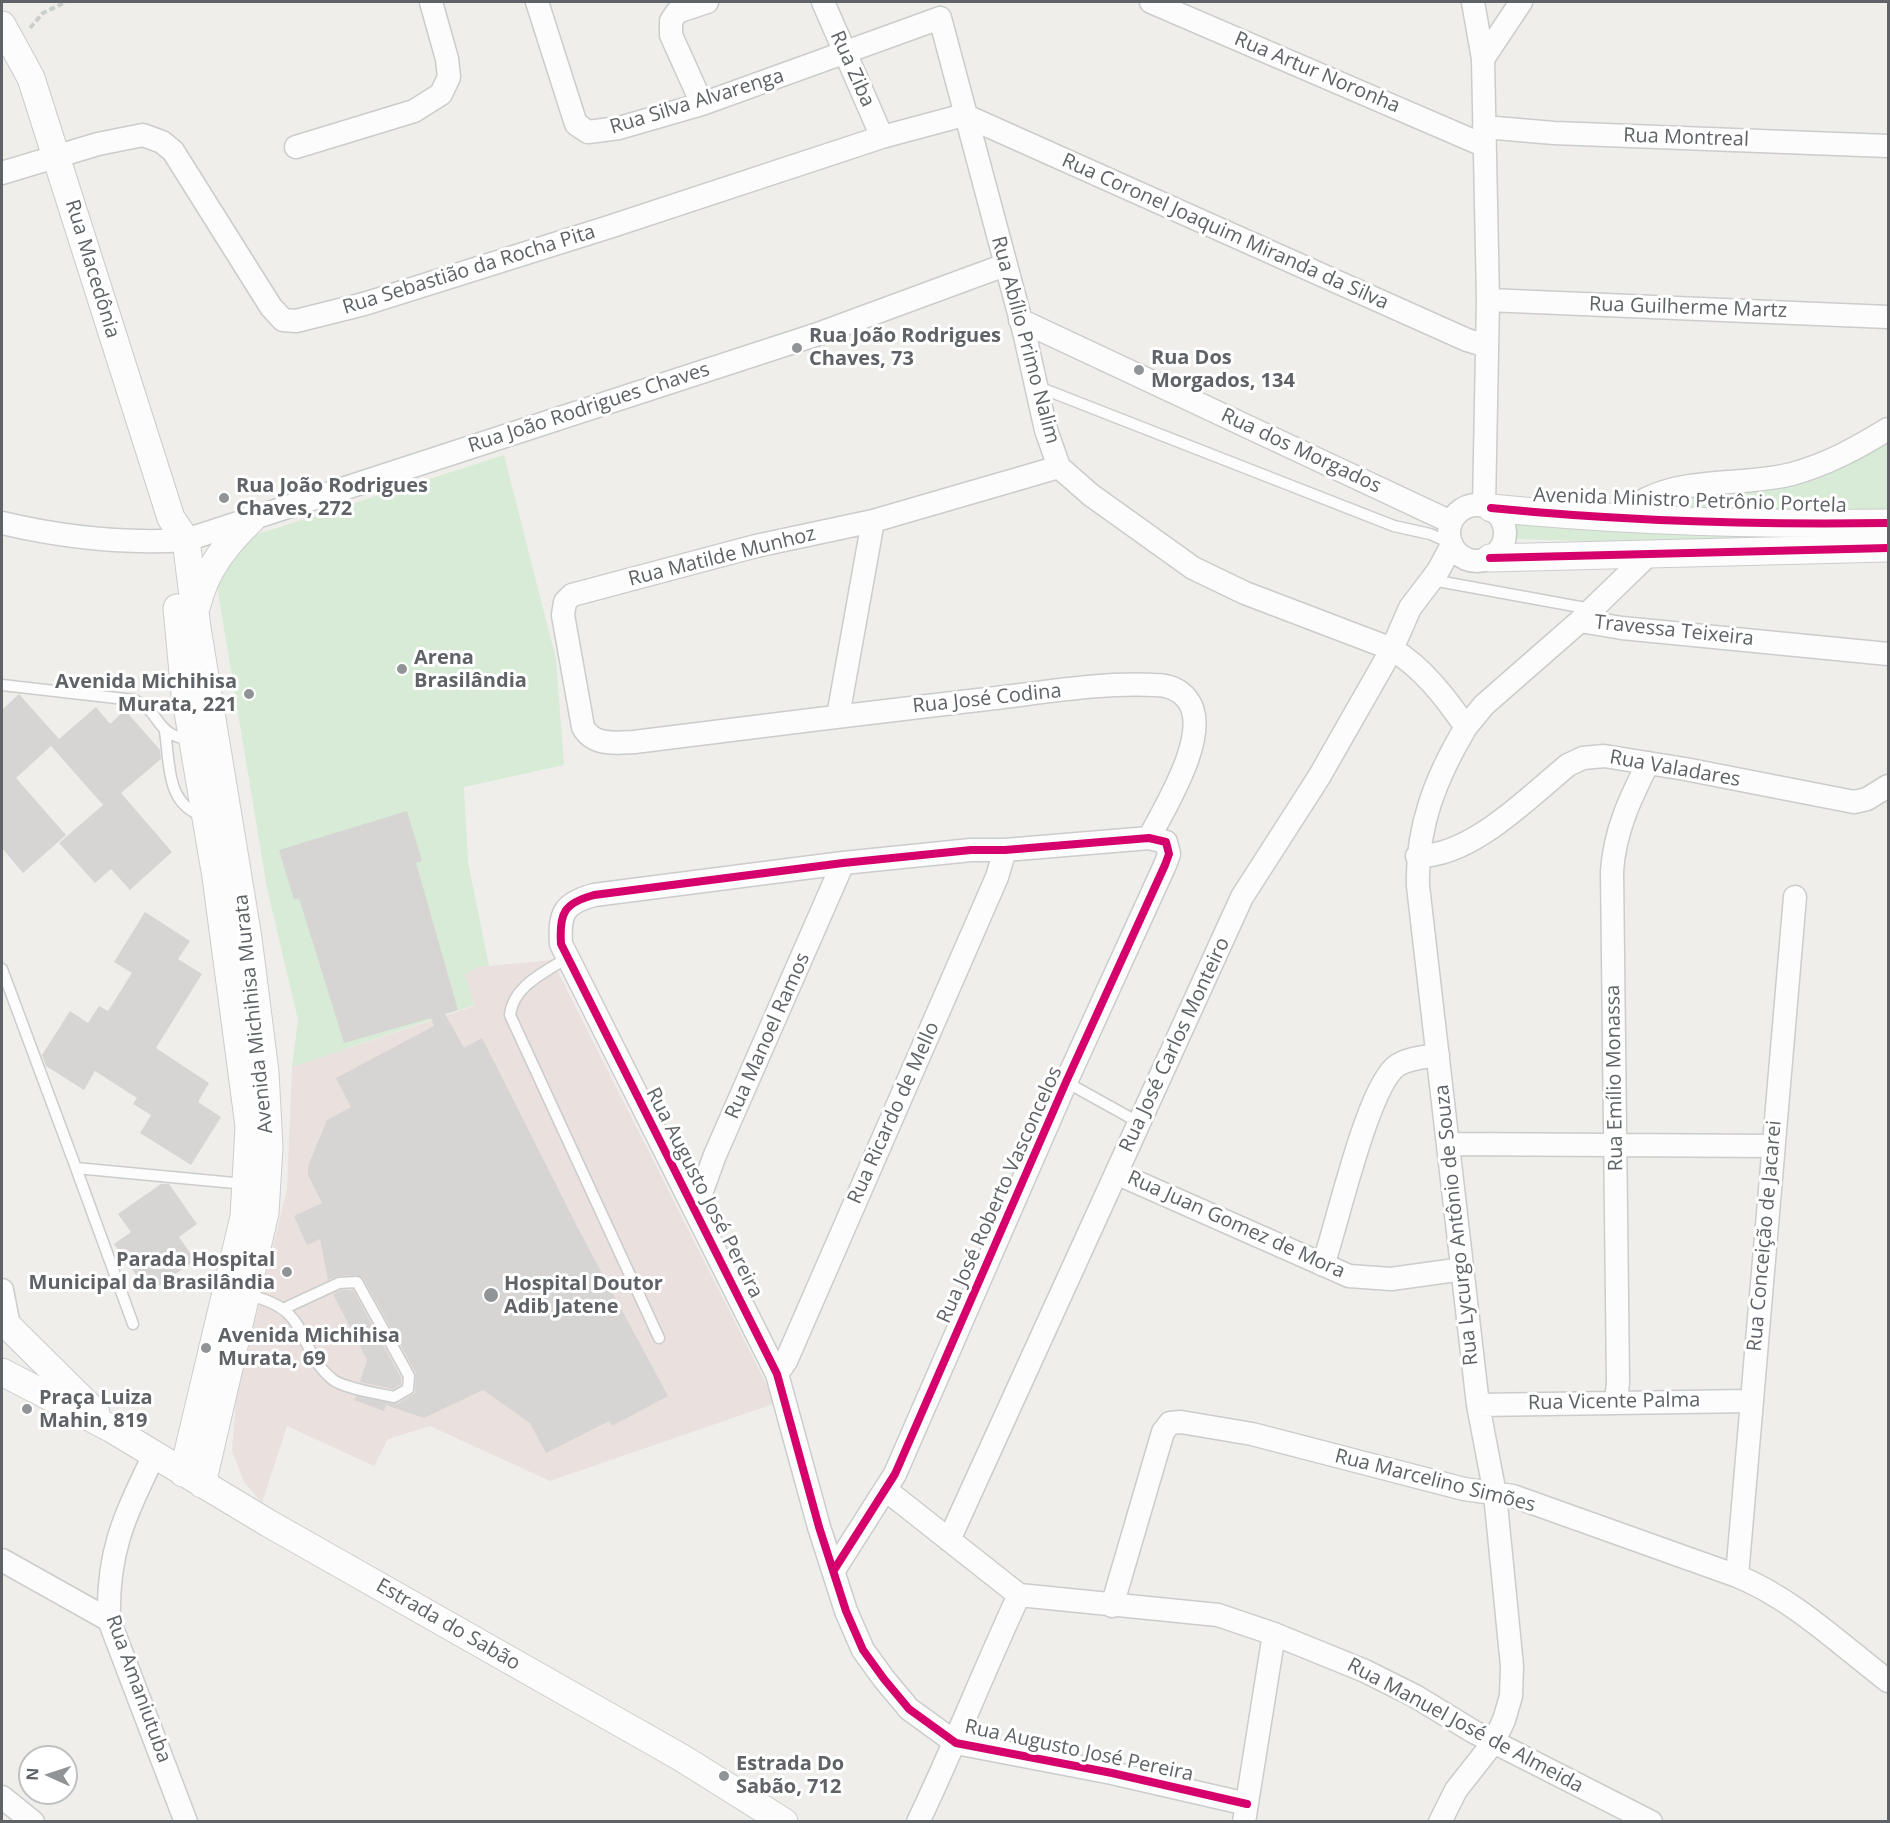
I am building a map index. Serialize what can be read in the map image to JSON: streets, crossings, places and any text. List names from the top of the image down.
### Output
{
  "streets": {
    "street": [
      "Rua Ziba",
      "Rua Artur Noronha",
      "Rua Silva Alvarenga",
      "Rua Montreal",
      "Rua Coronel Joaquim Miranda da Silva",
      "Rua Macedônia",
      "Rua Sebastião da Rocha Pita",
      "Rua Guilherme Martz",
      "Rua Abílio Primo Nalim",
      "Rua João Rodrigues Chaves",
      "Rua dos Morgados",
      "Avenida Ministro Petrônio Portela",
      "Rua Matilde Munhoz",
      "Travessa Teixeira",
      "Rua José Codina",
      "Rua Valadares",
      "Avenida Michihisa Murata",
      "Rua Manoel Ramos",
      "Rua José Carlos Monteiro",
      "Rua Emílio Monassa",
      "Rua Ricardo de Mello",
      "Rua Augusto José Pereira",
      "Rua José Roberto Vasconcelos",
      "Rua Juan Gomez de Mora",
      "Rua Lycurgo Antônio de Souza",
      "Rua Conceição de Jacarei",
      "Rua Vicente Palma",
      "Rua Marcelino Simões",
      "Estrada do Sabão",
      "Rua Amaniutuba",
      "Rua Manuel José de Almeida"
    ]
  },
  "crossings": [
    ["Rua Ziba", "Rua Silva Alvarenga"],
    ["Rua Ziba", "Rua Sebastião da Rocha Pita"],
    ["Rua Artur Noronha", "Rua Montreal"],
    ["Rua Silva Alvarenga", "Rua Abílio Primo Nalim"],
    ["Rua Coronel Joaquim Miranda da Silva", "Rua Sebastião da Rocha Pita"],
    ["Rua Coronel Joaquim Miranda da Silva", "Rua Abílio Primo Nalim"],
    ["Rua Macedônia", "Rua Sebastião da Rocha Pita"],
    ["Rua Macedônia", "Rua João Rodrigues Chaves"],
    ["Rua Macedônia", "Avenida Michihisa Murata"],
    ["Rua Sebastião da Rocha Pita", "Rua Abílio Primo Nalim"],
    ["Rua Abílio Primo Nalim", "Rua João Rodrigues Chaves"],
    ["Rua Abílio Primo Nalim", "Rua dos Morgados"],
    ["Rua Abílio Primo Nalim", "Rua Matilde Munhoz"],
    ["Rua Abílio Primo Nalim", "Rua José Carlos Monteiro"],
    ["Rua João Rodrigues Chaves", "Avenida Michihisa Murata"],
    ["Rua dos Morgados", "Rua José Carlos Monteiro"],
    ["Avenida Ministro Petrônio Portela", "Rua José Carlos Monteiro"],
    ["Rua Matilde Munhoz", "Rua José Codina"],
    ["Travessa Teixeira", "Rua Lycurgo Antônio de Souza"],
    ["Rua José Codina", "Rua Augusto José Pereira"],
    ["Rua José Codina", "Rua José Roberto Vasconcelos"],
    ["Rua Valadares", "Rua Emílio Monassa"],
    ["Rua Valadares", "Rua Lycurgo Antônio de Souza"],
    ["Avenida Michihisa Murata", "Estrada do Sabão"],
    ["Rua Manoel Ramos", "Rua Augusto José Pereira"],
    ["Rua José Carlos Monteiro", "Rua Juan Gomez de Mora"],
    ["Rua José Carlos Monteiro", "Rua Manuel José de Almeida"],
    ["Rua Emílio Monassa", "Rua Vicente Palma"],
    ["Rua Ricardo de Mello", "Rua Augusto José Pereira"],
    ["Rua Augusto José Pereira", "Rua José Roberto Vasconcelos"],
    ["Rua José Roberto Vasconcelos", "Rua Manuel José de Almeida"],
    ["Rua Juan Gomez de Mora", "Rua Lycurgo Antônio de Souza"],
    ["Rua Lycurgo Antônio de Souza", "Rua Vicente Palma"],
    ["Rua Lycurgo Antônio de Souza", "Rua Marcelino Simões"],
    ["Rua Lycurgo Antônio de Souza", "Rua Manuel José de Almeida"],
    ["Rua Conceição de Jacarei", "Rua Vicente Palma"],
    ["Rua Conceição de Jacarei", "Rua Marcelino Simões"],
    ["Rua Marcelino Simões", "Rua Manuel José de Almeida"],
    ["Estrada do Sabão", "Rua Amaniutuba"]
  ],
  "places": [
    "Rua João Rodrigues Chaves, 73",
    "Rua Dos Morgados, 134",
    "Rua João Rodrigues Chaves, 272",
    "Arena Brasilândia",
    "Avenida Michihisa Murata, 221",
    "Parada Hospital Municipal da Brasilândia",
    "Hospital Doutor Adib Jatene",
    "Avenida Michihisa Murata, 69",
    "Praça Luiza Mahin, 819",
    "Estrada Do Sabão, 712"
  ],
  "north": "left"
}
